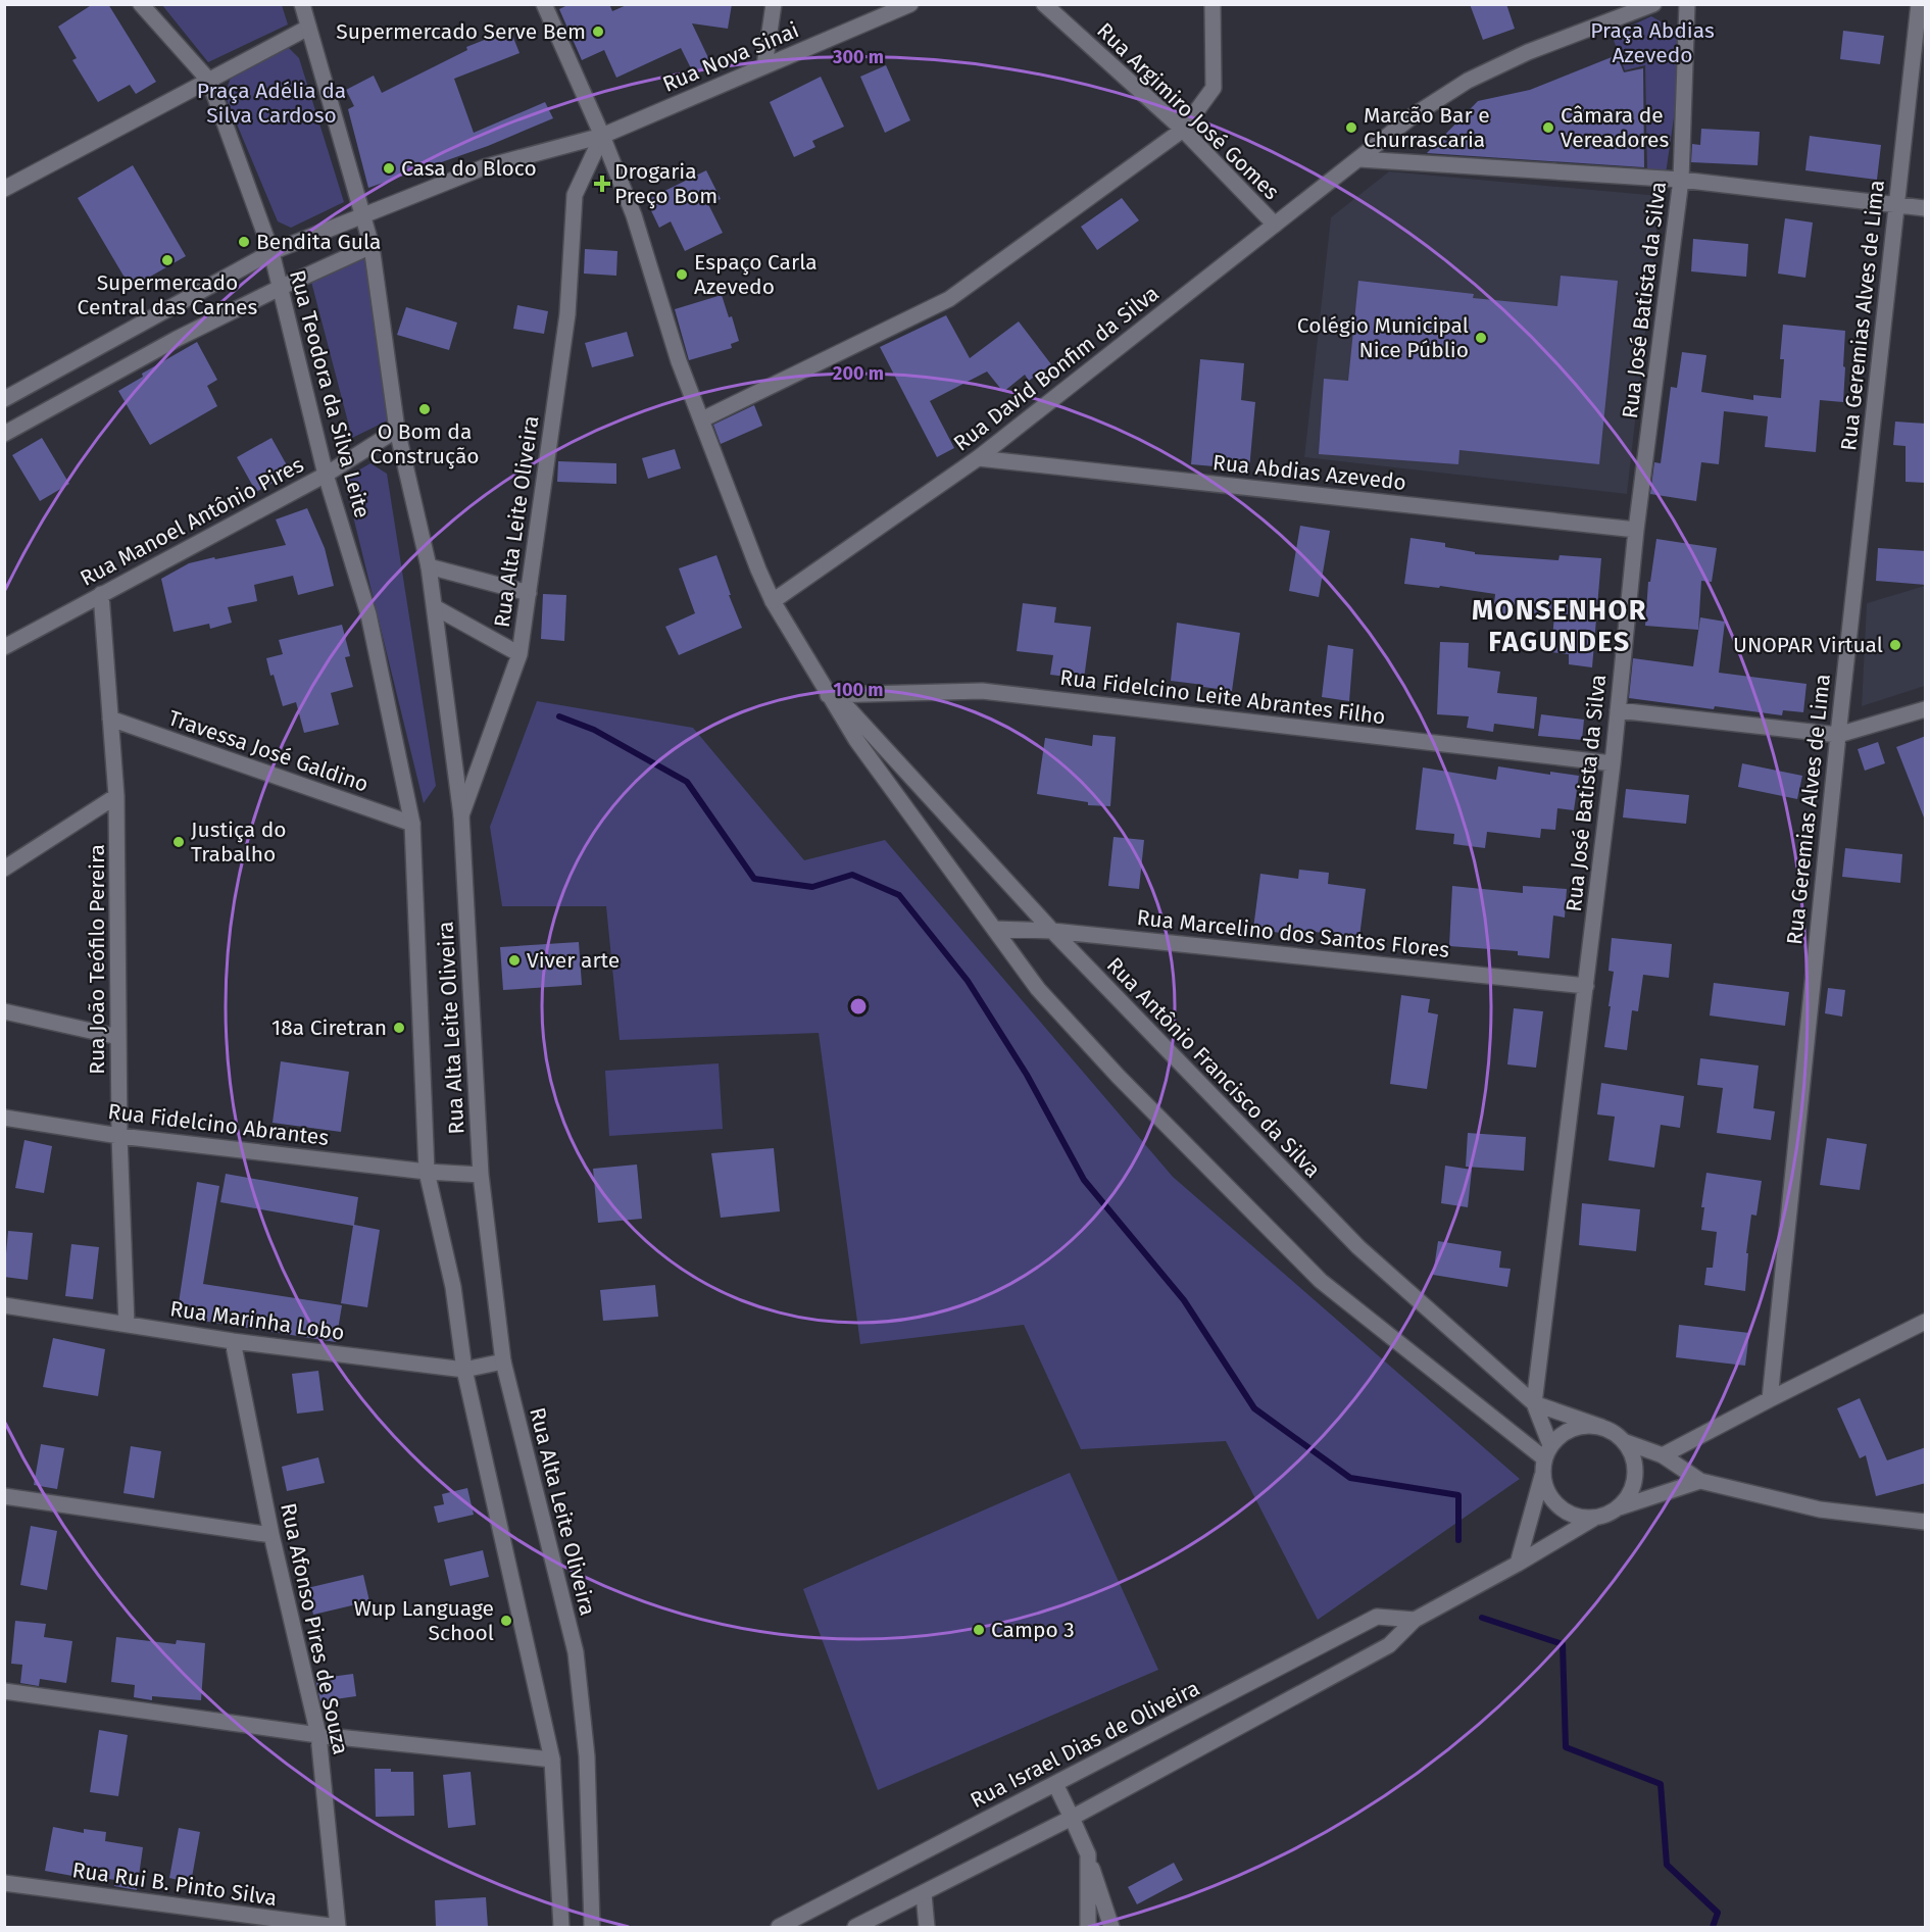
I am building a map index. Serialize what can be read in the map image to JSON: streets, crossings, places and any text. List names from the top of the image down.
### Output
{
  "streets": {
    "street": [
      "Rua Nova Sinai",
      "Rua Argimiro José Gomes",
      "Rua José Batista da Silva",
      "Rua Geremias Alves de Lima",
      "Rua David Bonfim da Silva",
      "Rua Teodora da Silva Leite",
      "Rua Abdias Azevedo",
      "Rua Manoel Antônio Pires",
      "Rua Alta Leite Oliveira",
      "Rua Fidelcino Leite Abrantes Filho",
      "Travessa José Galdino",
      "Rua Marcelino dos Santos Flores",
      "Rua João Teófilo Pereira",
      "Rua Antônio Francisco da Silva",
      "Rua Fidelcino Abrantes",
      "Rua Marinha Lobo",
      "Rua Afonso Pires de Souza",
      "Rua Israel Dias de Oliveira",
      "Rua Rui B. Pinto Silva"
    ]
  },
  "crossings": [
    ["Rua Nova Sinai", "Rua Teodora da Silva Leite"],
    ["Rua Nova Sinai", "Rua Alta Leite Oliveira"],
    ["Rua Nova Sinai", "Rua Antônio Francisco da Silva"],
    ["Rua Argimiro José Gomes", "Rua David Bonfim da Silva"],
    ["Rua José Batista da Silva", "Rua Abdias Azevedo"],
    ["Rua José Batista da Silva", "Rua Fidelcino Leite Abrantes Filho"],
    ["Rua José Batista da Silva", "Rua Marcelino dos Santos Flores"],
    ["Rua José Batista da Silva", "Rua Antônio Francisco da Silva"],
    ["Rua David Bonfim da Silva", "Rua Abdias Azevedo"],
    ["Rua David Bonfim da Silva", "Rua Antônio Francisco da Silva"],
    ["Rua Teodora da Silva Leite", "Rua Manoel Antônio Pires"],
    ["Rua Teodora da Silva Leite", "Rua Alta Leite Oliveira"],
    ["Rua Teodora da Silva Leite", "Travessa José Galdino"],
    ["Rua Manoel Antônio Pires", "Rua João Teófilo Pereira"],
    ["Rua Alta Leite Oliveira", "Travessa José Galdino"],
    ["Rua Alta Leite Oliveira", "Rua Antônio Francisco da Silva"],
    ["Rua Alta Leite Oliveira", "Rua Fidelcino Abrantes"],
    ["Rua Alta Leite Oliveira", "Rua Marinha Lobo"],
    ["Rua Fidelcino Leite Abrantes Filho", "Rua Antônio Francisco da Silva"],
    ["Travessa José Galdino", "Rua João Teófilo Pereira"],
    ["Rua Marcelino dos Santos Flores", "Rua Antônio Francisco da Silva"],
    ["Rua João Teófilo Pereira", "Rua Fidelcino Abrantes"],
    ["Rua João Teófilo Pereira", "Rua Marinha Lobo"],
    ["Rua Marinha Lobo", "Rua Afonso Pires de Souza"],
    ["Rua Afonso Pires de Souza", "Rua Rui B. Pinto Silva"]
  ],
  "districts": ["MONSENHOR FAGUNDES"],
  "parks": ["Praça Abdias Azevedo", "Praça Adélia da Silva Cardoso"],
  "places": {
    "other": [
      "Supermercado Serve Bem",
      "Marcão Bar e Churrascaria",
      "Câmara de Vereadores",
      "Casa do Bloco",
      "Bendita Gula",
      "Supermercado Central das Carnes",
      "Espaço Carla Azevedo",
      "Colégio Municipal Nice Públio",
      "O Bom da Construção",
      "UNOPAR Virtual",
      "Justiça do Trabalho",
      "Viver arte",
      "18a Ciretran",
      "Wup Language School",
      "Campo 3"
    ],
    "health": ["Drogaria Preço Bom"]
  },
  "rings": ["300 m", "200 m", "100 m"]
}
